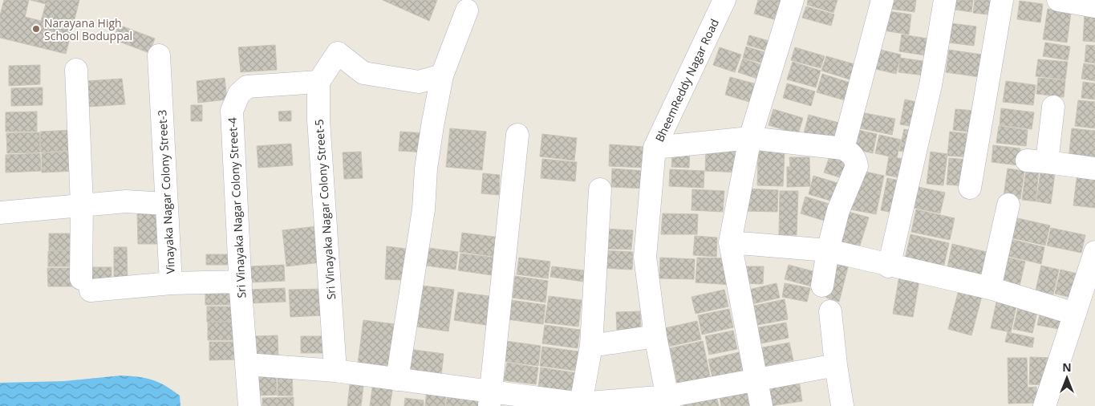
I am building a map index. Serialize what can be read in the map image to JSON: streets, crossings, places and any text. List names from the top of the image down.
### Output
{
  "streets": {
    "street": [
      "BheemReddy Nagar Road",
      "Vinayaka Nagar Colony Street-3",
      "Sri Vinayaka Nagar Colony Street-4",
      "Sri Vinayaka Nagar Colony Street-5"
    ]
  },
  "crossings": [
    ["Vinayaka Nagar Colony Street-3", "Sri Vinayaka Nagar Colony Street-4"],
    ["Sri Vinayaka Nagar Colony Street-4", "Sri Vinayaka Nagar Colony Street-5"]
  ],
  "places": ["Narayana High School Boduppal"],
  "north": "top"
}
